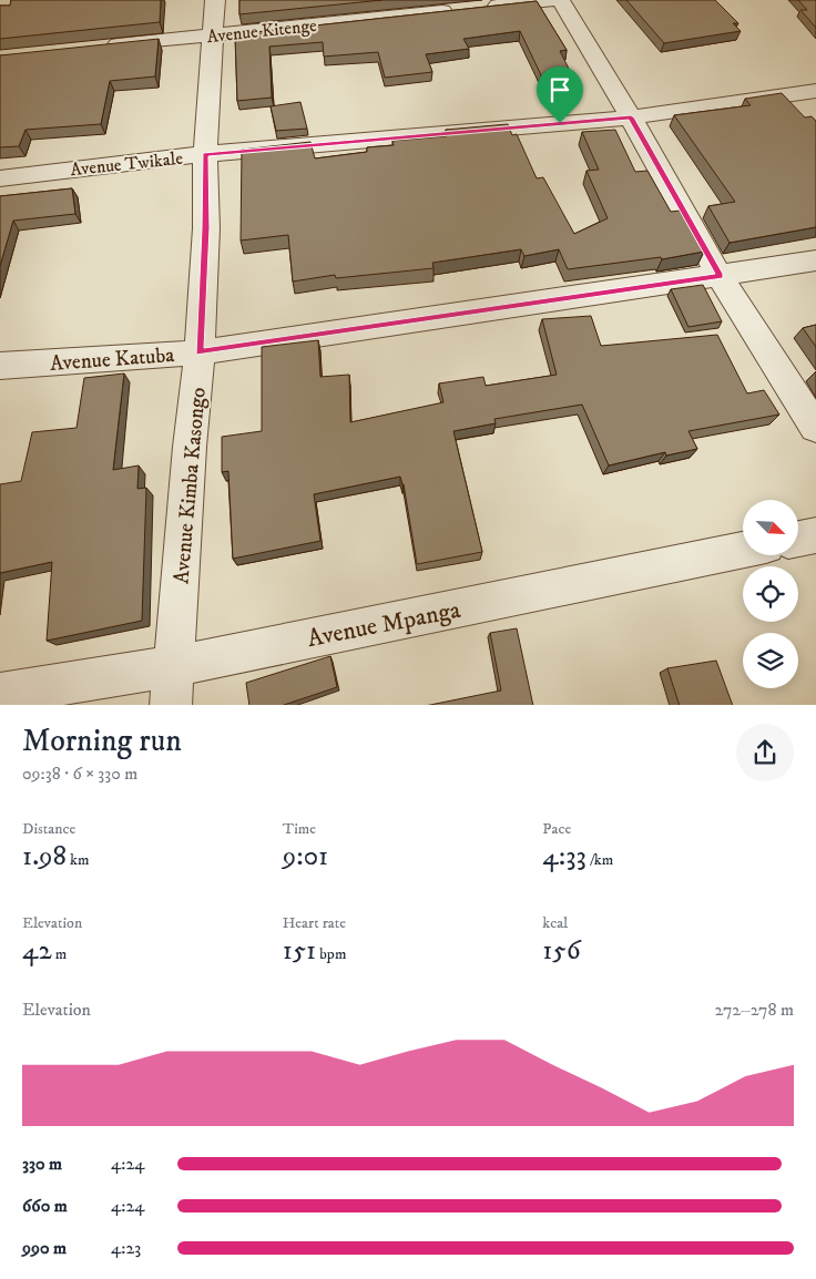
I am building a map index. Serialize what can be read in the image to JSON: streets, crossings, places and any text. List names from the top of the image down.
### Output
{
  "streets": {
    "street": [
      "Avenue Kitenge",
      "Avenue Twikale",
      "Avenue Katuba",
      "Avenue Kimba Kasongo",
      "Avenue Mpanga"
    ]
  },
  "crossings": [
    ["Avenue Kitenge", "Avenue Kimba Kasongo"],
    ["Avenue Twikale", "Avenue Kimba Kasongo"],
    ["Avenue Katuba", "Avenue Kimba Kasongo"],
    ["Avenue Kimba Kasongo", "Avenue Mpanga"]
  ],
  "north": "bottom right",
  "page": {
    "heading": ["Morning run", "09:38 · 6 × 330 m"],
    "stats": [
      ["Distance", "1.98 km"],
      ["Time", "9:01"],
      ["Pace", "4:33 /km"],
      ["Elevation", "42 m"],
      ["Heart rate", "151 bpm"],
      ["kcal", "156"]
    ],
    "chart": ["Elevation", "272–278 m"],
    "list": [
      {
        "name": "330 m",
        "note": "4:24"
      },
      {
        "name": "660 m",
        "note": "4:24"
      },
      {
        "name": "990 m",
        "note": "4:23"
      }
    ]
  }
}
